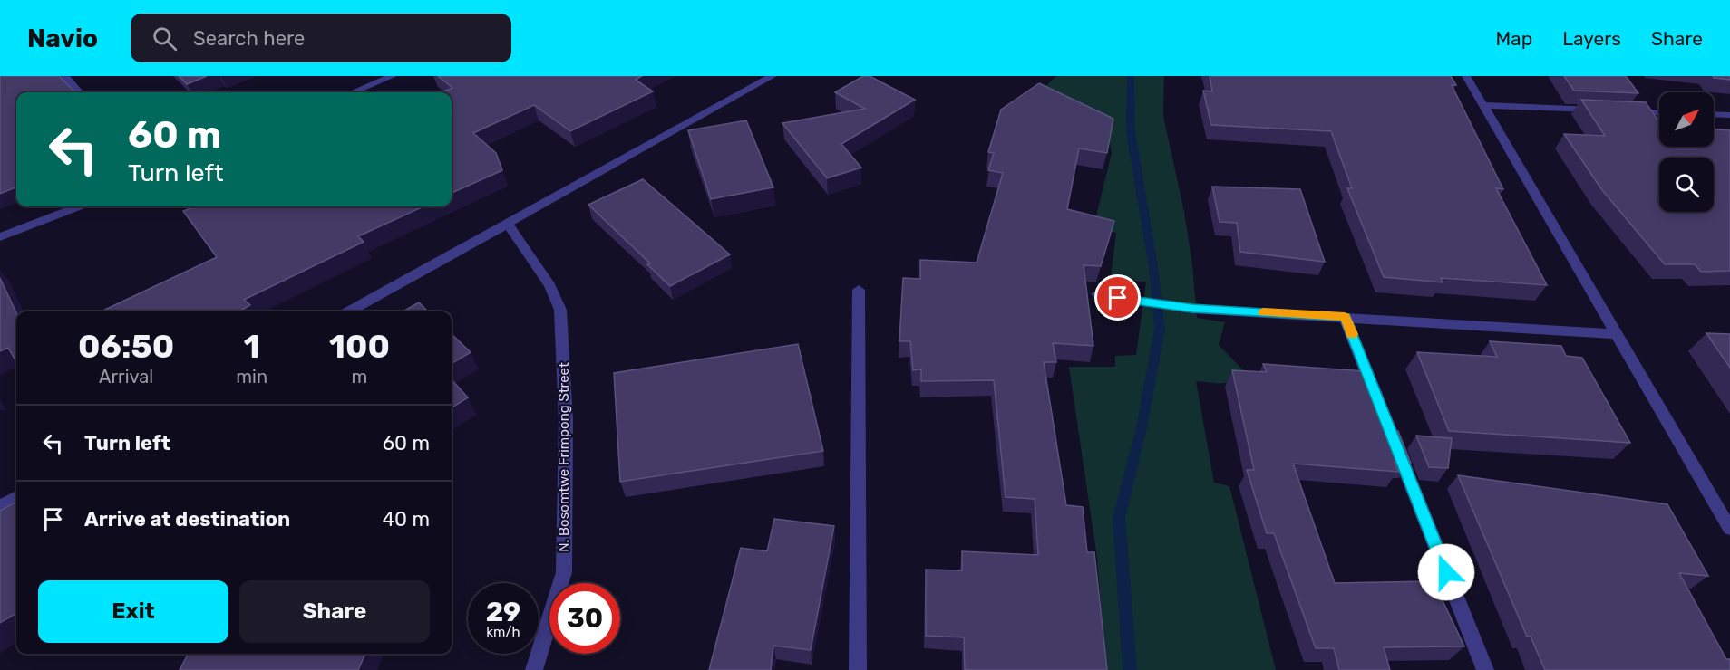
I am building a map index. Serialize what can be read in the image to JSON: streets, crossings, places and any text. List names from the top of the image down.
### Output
{
  "streets": {
    "street": ["N. Bosomtwe Frimpong Street"]
  },
  "north": "top right",
  "page": {
    "header": "Navio",
    "search": "Search here",
    "nav": ["Map", "Layers", "Share"],
    "turn": ["60 m", "Turn left"],
    "eta": [
      "06:50",
      "Arrival",
      "1",
      "min",
      "100",
      "m"
    ],
    "list": [
      {
        "name": "Turn left",
        "value": "60 m"
      },
      {
        "name": "Arrive at destination",
        "value": "40 m"
      }
    ],
    "buttons": ["Exit", "Share"],
    "speed": "29 km/h",
    "limit": "30"
  }
}
